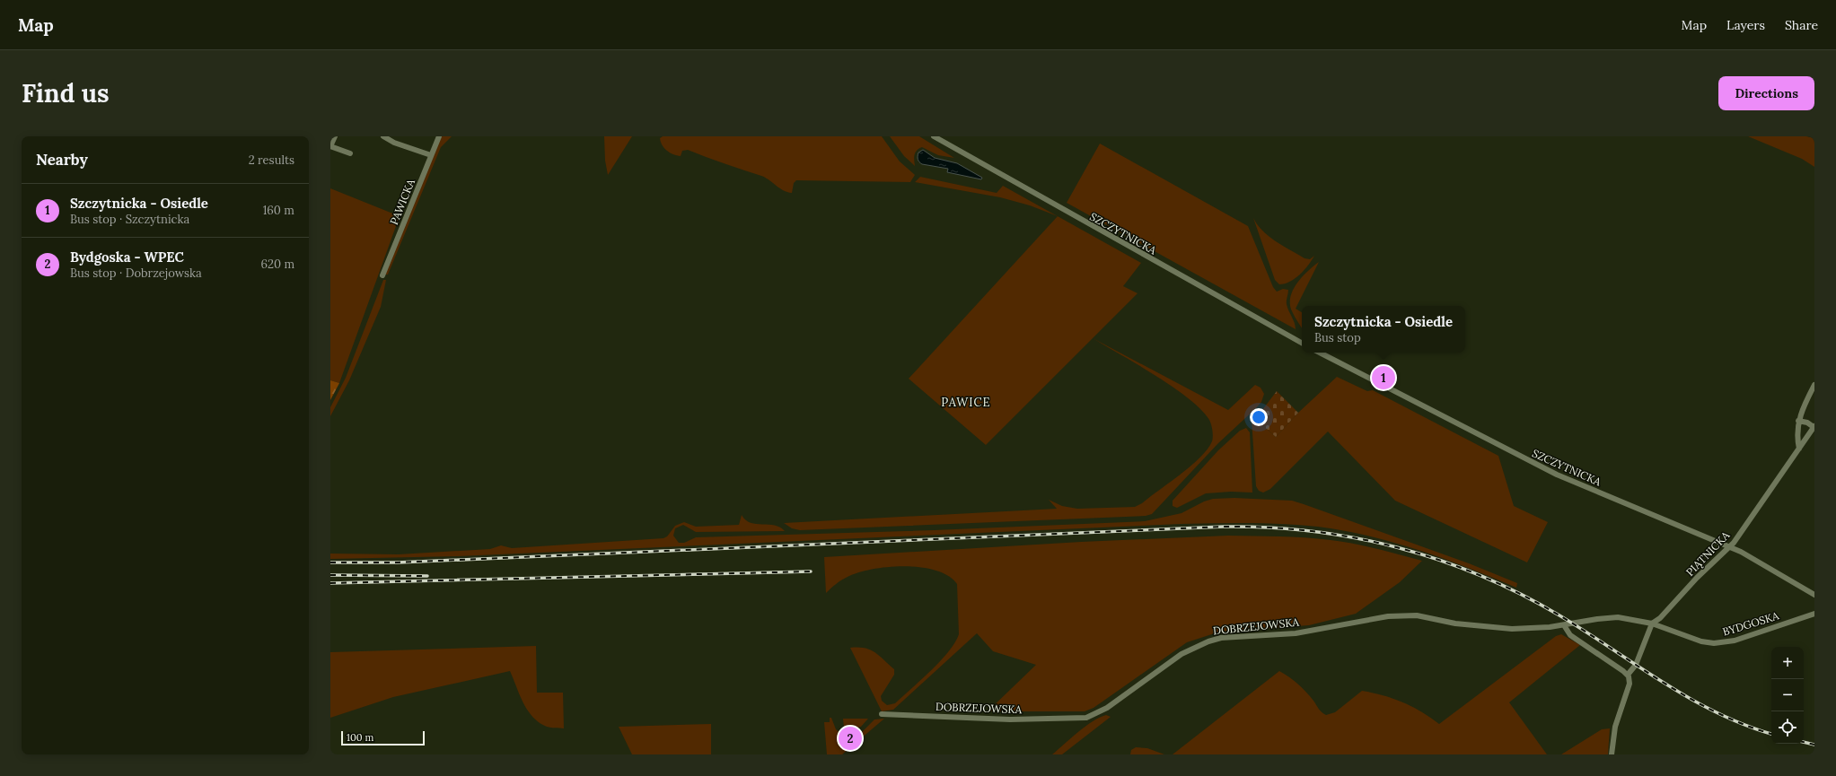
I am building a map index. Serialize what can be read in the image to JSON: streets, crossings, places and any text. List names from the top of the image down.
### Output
{
  "streets": {
    "street": [
      "PAWICKA",
      "SZCZYTNICKA",
      "PIĄTNICKA",
      "BYDGOSKA",
      "DOBRZEJOWSKA"
    ]
  },
  "crossings": [
    ["SZCZYTNICKA", "PIĄTNICKA"],
    ["PIĄTNICKA", "BYDGOSKA"],
    ["BYDGOSKA", "DOBRZEJOWSKA"]
  ],
  "districts": ["PAWICE"],
  "scale_bar": "100 m",
  "page": {
    "header": "Map",
    "nav": ["Map", "Layers", "Share"],
    "buttons": "Directions",
    "title": "Find us",
    "heading": ["Nearby", "2 results"],
    "list": [
      {
        "mark": "1",
        "name": "Szczytnicka - Osiedle",
        "note": "Bus stop · Szczytnicka",
        "value": "160 m"
      },
      {
        "mark": "2",
        "name": "Bydgoska - WPEC",
        "note": "Bus stop · Dobrzejowska",
        "value": "620 m"
      }
    ],
    "popup": ["Szczytnicka - Osiedle", "Bus stop"],
    "pins": ["1", "2"],
    "map_buttons": ["+", "−"],
    "scale": "100 m"
  }
}
